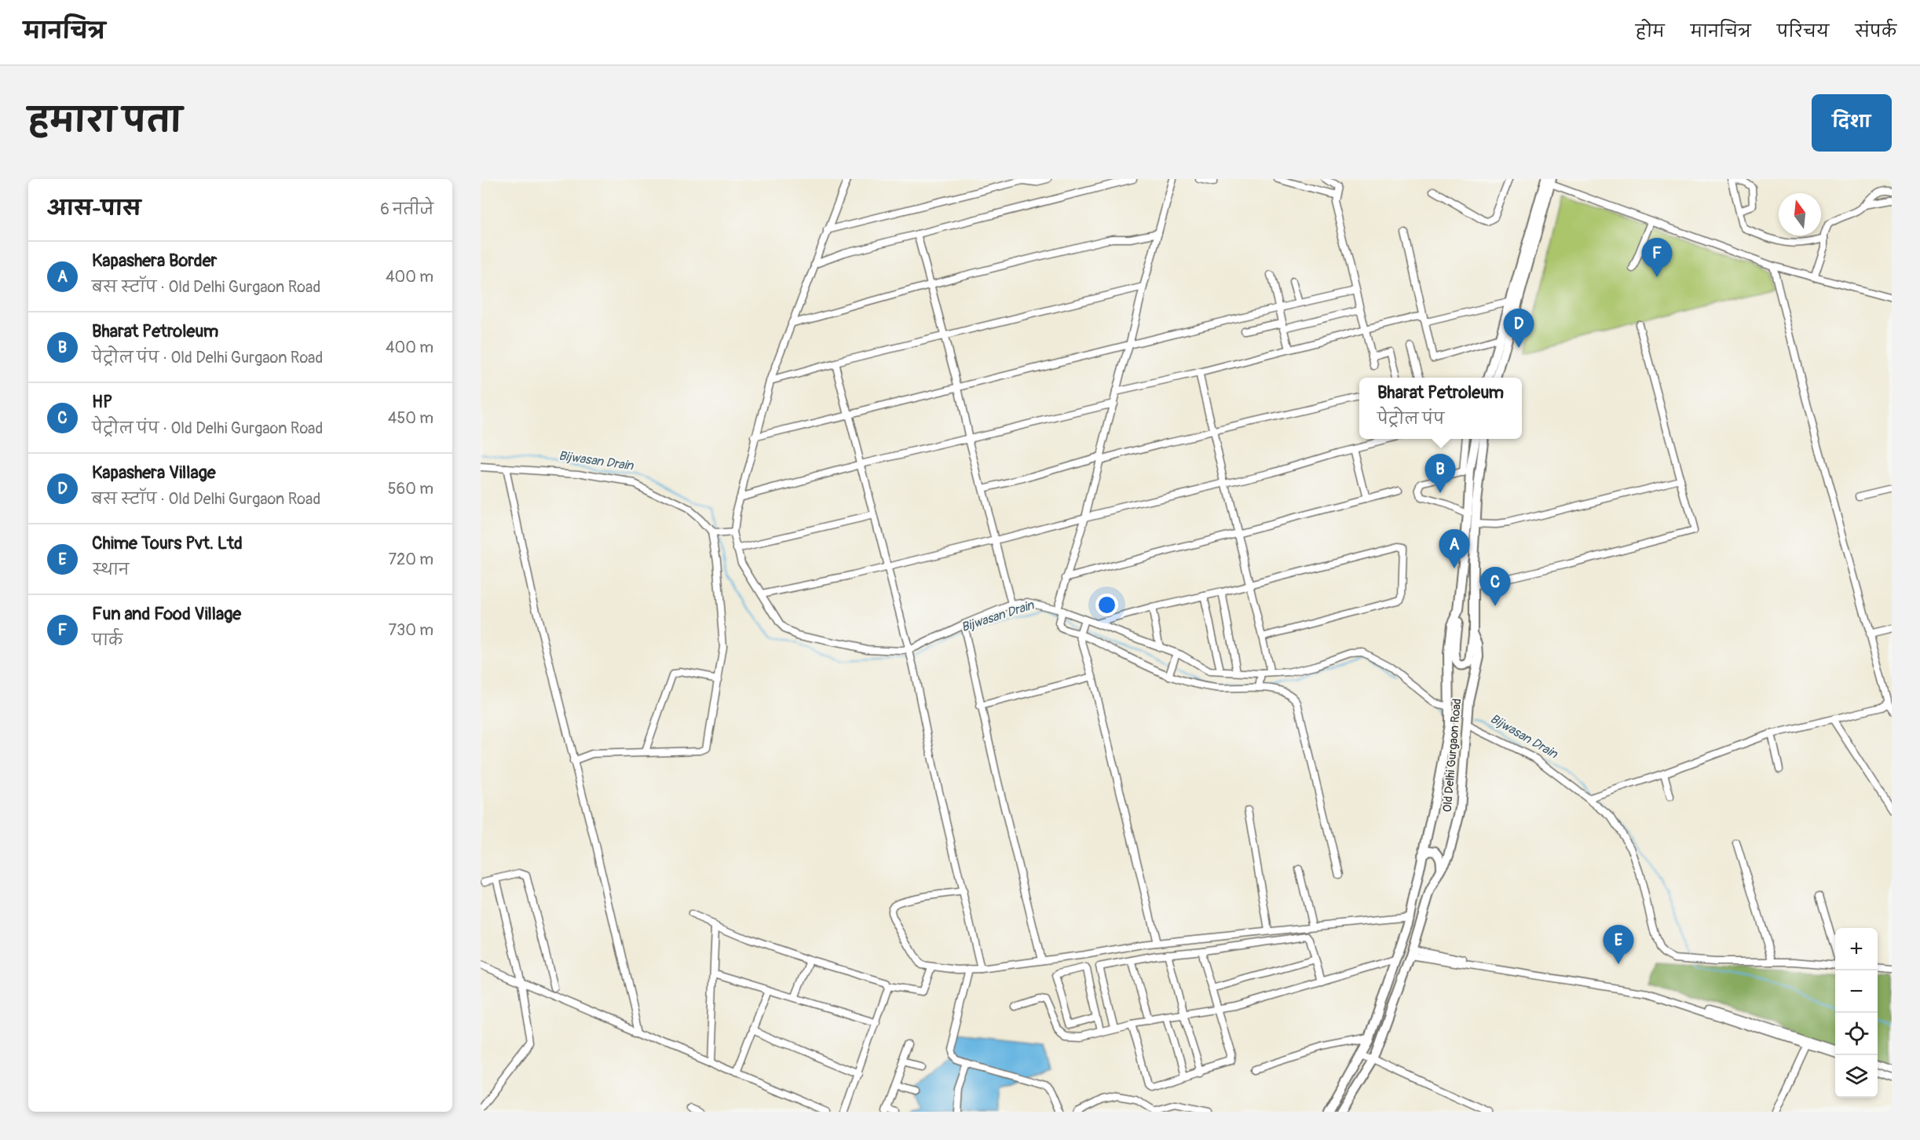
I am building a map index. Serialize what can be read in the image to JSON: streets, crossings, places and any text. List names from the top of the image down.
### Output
{
  "streets": {
    "main road": ["Old Delhi Gurgaon Road"]
  },
  "water": ["Bijwasan Drain"],
  "north": "top",
  "page": {
    "header": "मानचित्र",
    "nav": [
      "होम",
      "मानचित्र",
      "परिचय",
      "संपर्क"
    ],
    "title": "हमारा पता",
    "buttons": "दिशा",
    "heading": ["आस-पास", "6 नतीजे"],
    "pins": [
      "F",
      "D",
      "B",
      "A",
      "C",
      "E"
    ],
    "list": [
      {
        "mark": "A",
        "name": "Kapashera Border",
        "note": "बस स्टॉप · Old Delhi Gurgaon Road",
        "value": "400 m"
      },
      {
        "mark": "B",
        "name": "Bharat Petroleum",
        "note": "पेट्रोल पंप · Old Delhi Gurgaon Road",
        "value": "400 m"
      },
      {
        "mark": "C",
        "name": "HP",
        "note": "पेट्रोल पंप · Old Delhi Gurgaon Road",
        "value": "450 m"
      },
      {
        "mark": "D",
        "name": "Kapashera Village",
        "note": "बस स्टॉप · Old Delhi Gurgaon Road",
        "value": "560 m"
      },
      {
        "mark": "E",
        "name": "Chime Tours Pvt. Ltd",
        "note": "स्थान",
        "value": "720 m"
      },
      {
        "mark": "F",
        "name": "Fun and Food Village",
        "note": "पार्क",
        "value": "730 m"
      }
    ],
    "popup": ["Bharat Petroleum", "पेट्रोल पंप"],
    "map_buttons": ["+", "−"]
  }
}
